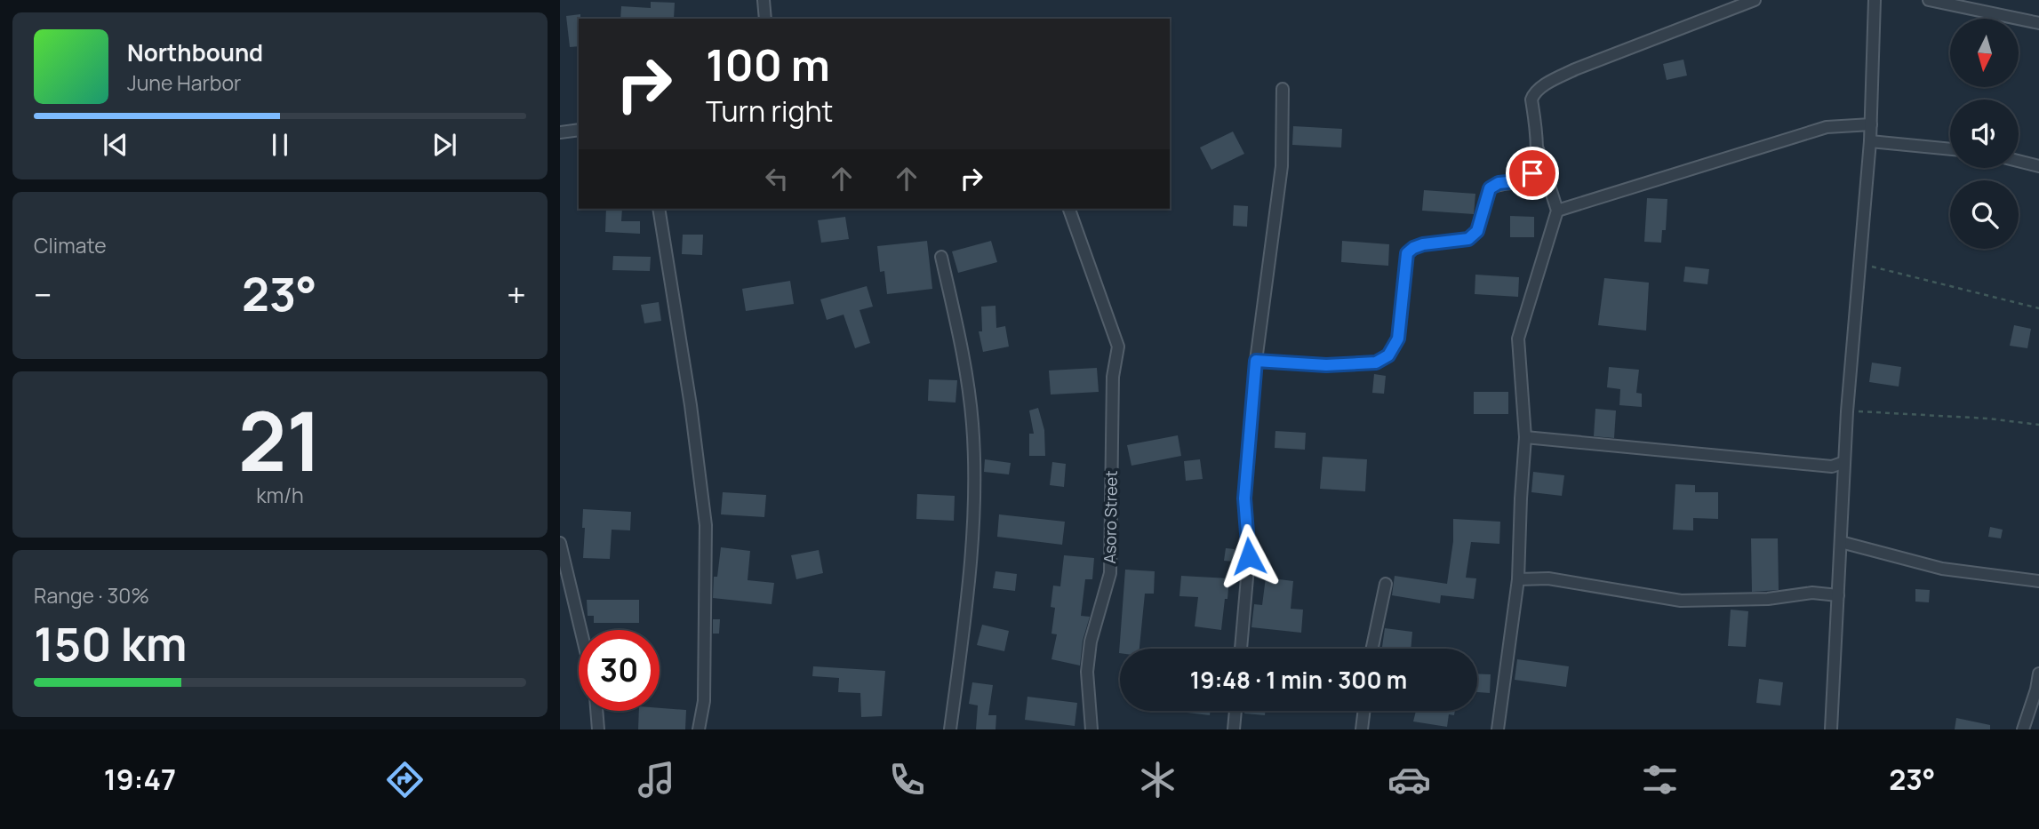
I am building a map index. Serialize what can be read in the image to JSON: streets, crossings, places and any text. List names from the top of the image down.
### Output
{
  "streets": {
    "street": ["Asoro Street"]
  },
  "north": "bottom",
  "page": {
    "turn": ["100 m", "Turn right"],
    "song": ["Northbound", "June Harbor"],
    "tile": [
      "Climate",
      ["21", "km/h"],
      ["Range · 30%", "150 km"]
    ],
    "heat": ["−", "23°", "+"],
    "limit": "30",
    "trip": "19:48 · 1 min · 300 m",
    "tabs": ["19:47", "23°"]
  }
}
